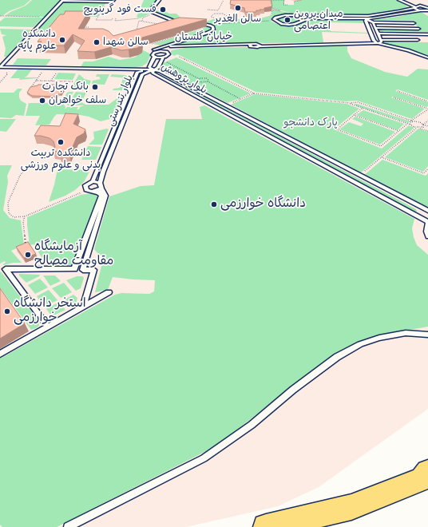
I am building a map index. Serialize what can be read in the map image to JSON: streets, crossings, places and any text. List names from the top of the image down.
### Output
{
  "streets": {
    "lane": ["خیابان گلستان", "بلوار پژوهش", "بلوار تندرستی"]
  },
  "crossings": [
    ["خیابان گلستان", "بلوار پژوهش"],
    ["خیابان گلستان", "بلوار تندرستی"],
    ["بلوار پژوهش", "بلوار تندرستی"]
  ],
  "parks": ["پارک دانشجو"],
  "places": [
    "سالن الغدیر",
    "فست فود گرینویچ",
    "میدان پروین اعتصامی",
    "دانشکده علوم پایه",
    "سالن شهدا",
    "بانک تجارت",
    "سلف خواهران",
    "دانشکده تربیت بدنی و علوم ورزشی",
    "دانشگاه خوارزمی",
    "آزمایشگاه مقاومت مصالح",
    "استخر دانشگاه خوارزمی"
  ]
}
